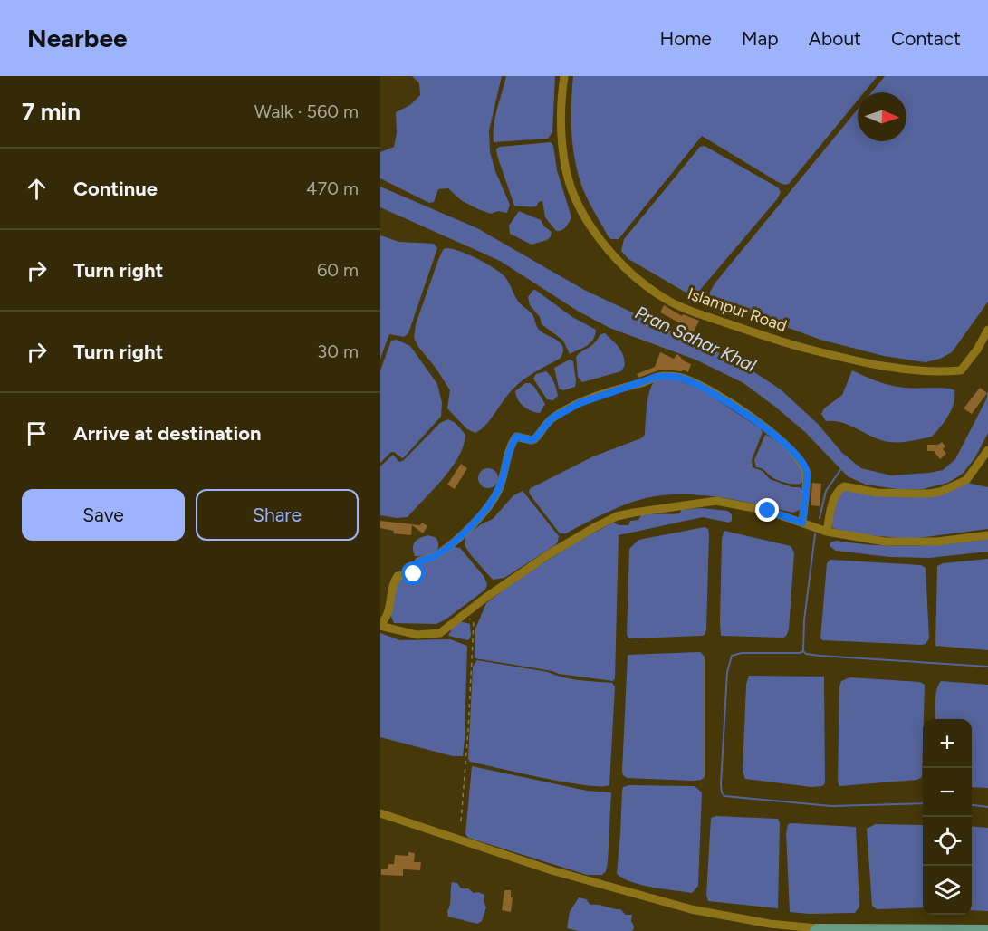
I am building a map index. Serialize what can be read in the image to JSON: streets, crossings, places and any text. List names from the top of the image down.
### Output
{
  "streets": {
    "street": ["Islampur Road"]
  },
  "water": ["Pran Sahar Khal"],
  "north": "right",
  "page": {
    "header": "Nearbee",
    "nav": [
      "Home",
      "Map",
      "About",
      "Contact"
    ],
    "heading": ["7 min", "Walk · 560 m"],
    "list": [
      ["Continue", "470 m"],
      ["Turn right", "60 m"],
      ["Turn right", "30 m"],
      "Arrive at destination"
    ],
    "buttons": ["Save", "Share"],
    "map_buttons": ["+", "−"]
  }
}
